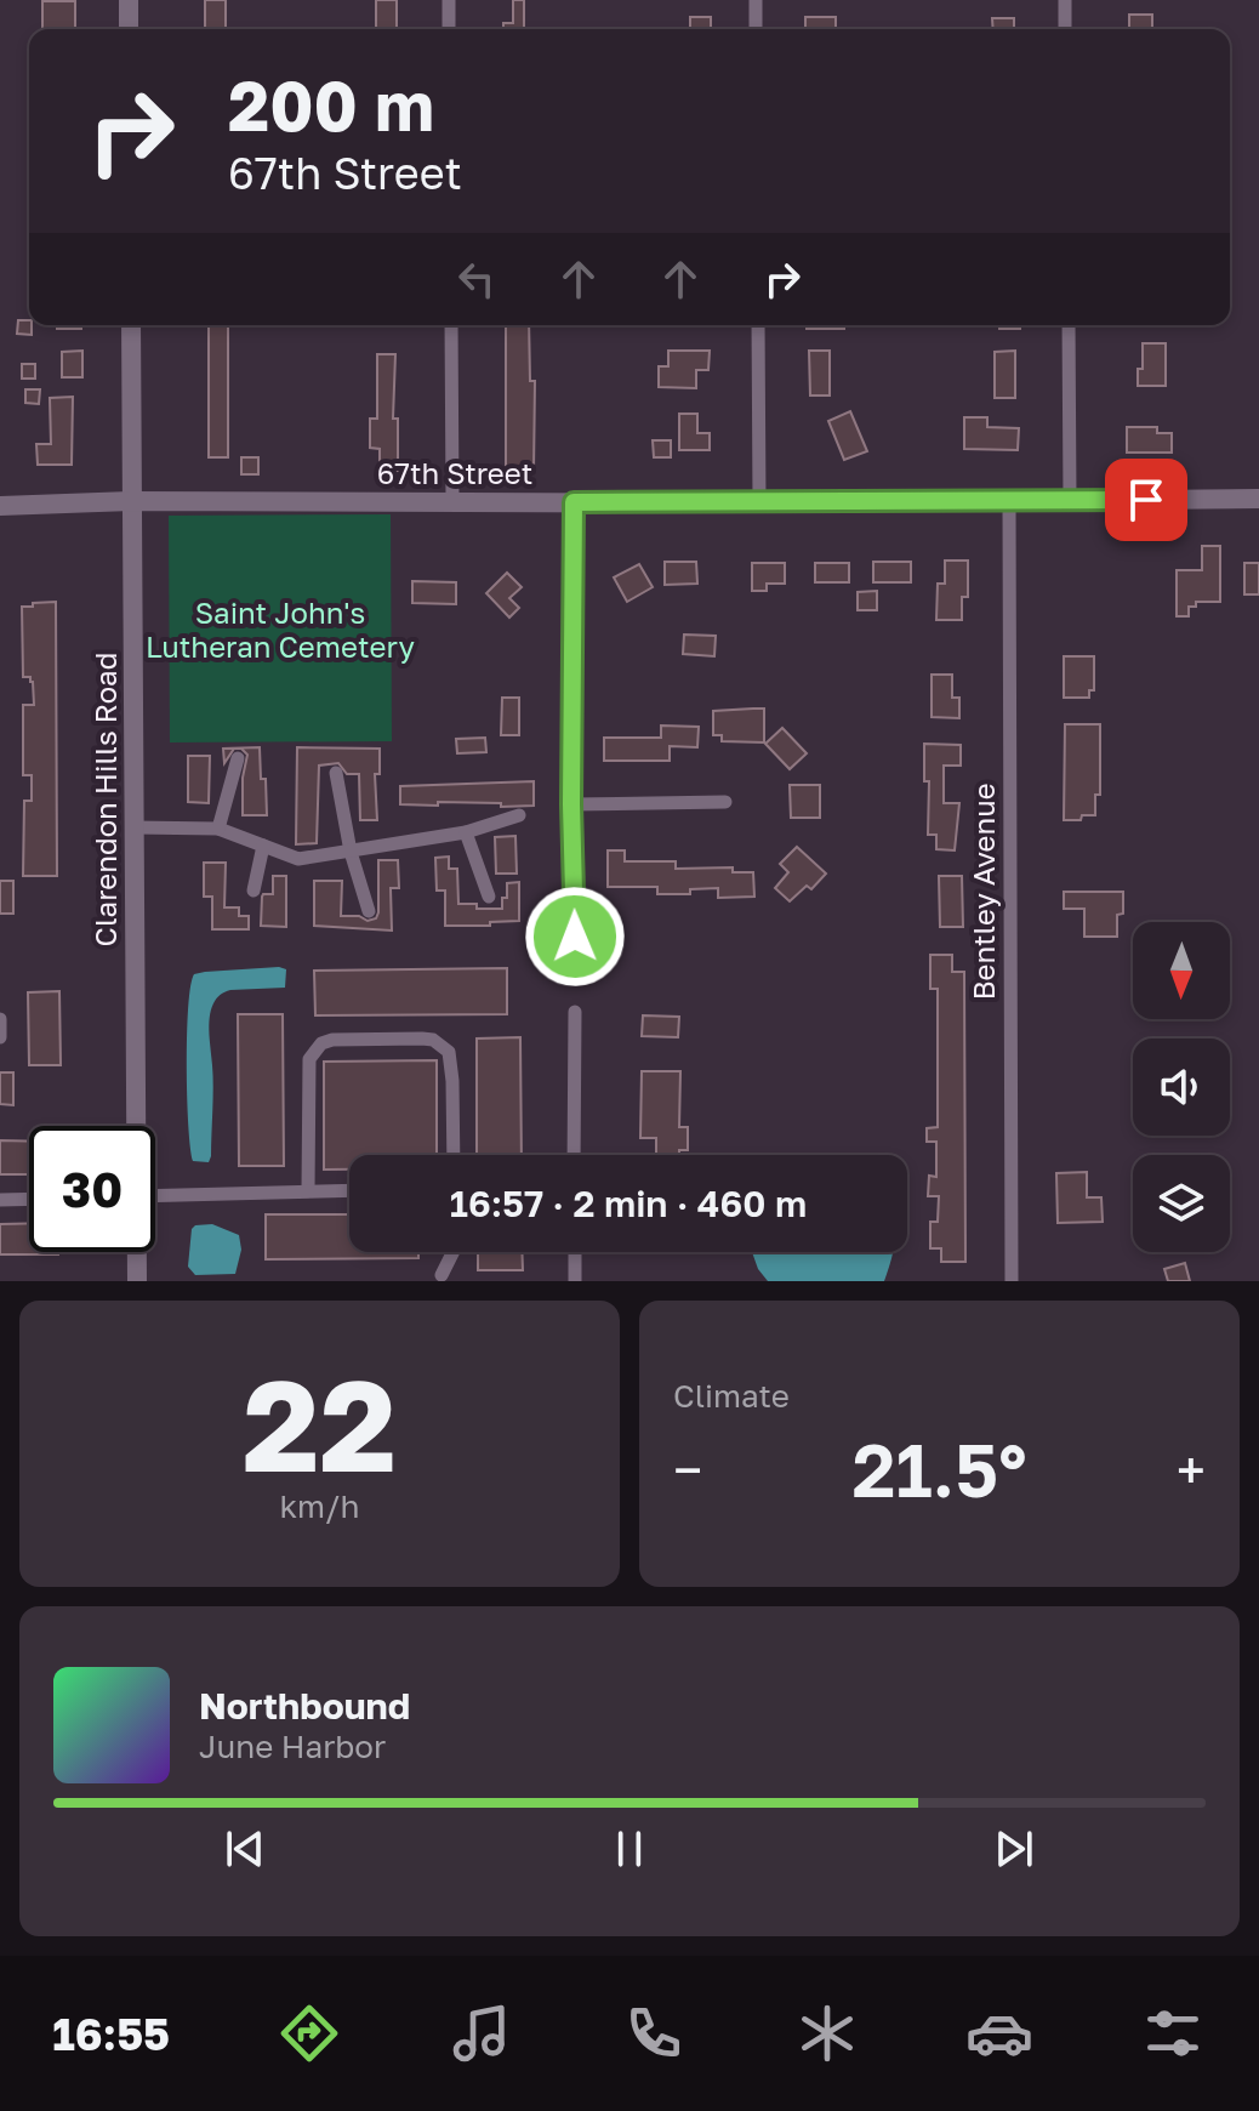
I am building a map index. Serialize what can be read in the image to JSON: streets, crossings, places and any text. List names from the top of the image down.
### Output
{
  "streets": {
    "street": ["67th Street", "Clarendon Hills Road", "Bentley Avenue"]
  },
  "crossings": [
    ["67th Street", "Clarendon Hills Road"],
    ["67th Street", "Bentley Avenue"]
  ],
  "parks": ["Saint John's Lutheran Cemetery"],
  "north": "bottom",
  "page": {
    "turn": ["200 m", "67th Street"],
    "limit": "30",
    "trip": "16:57 · 2 min · 460 m",
    "tile": [
      ["22", "km/h"],
      "Climate"
    ],
    "heat": ["−", "21.5°", "+"],
    "song": ["Northbound", "June Harbor"],
    "tabs": "16:55"
  }
}
